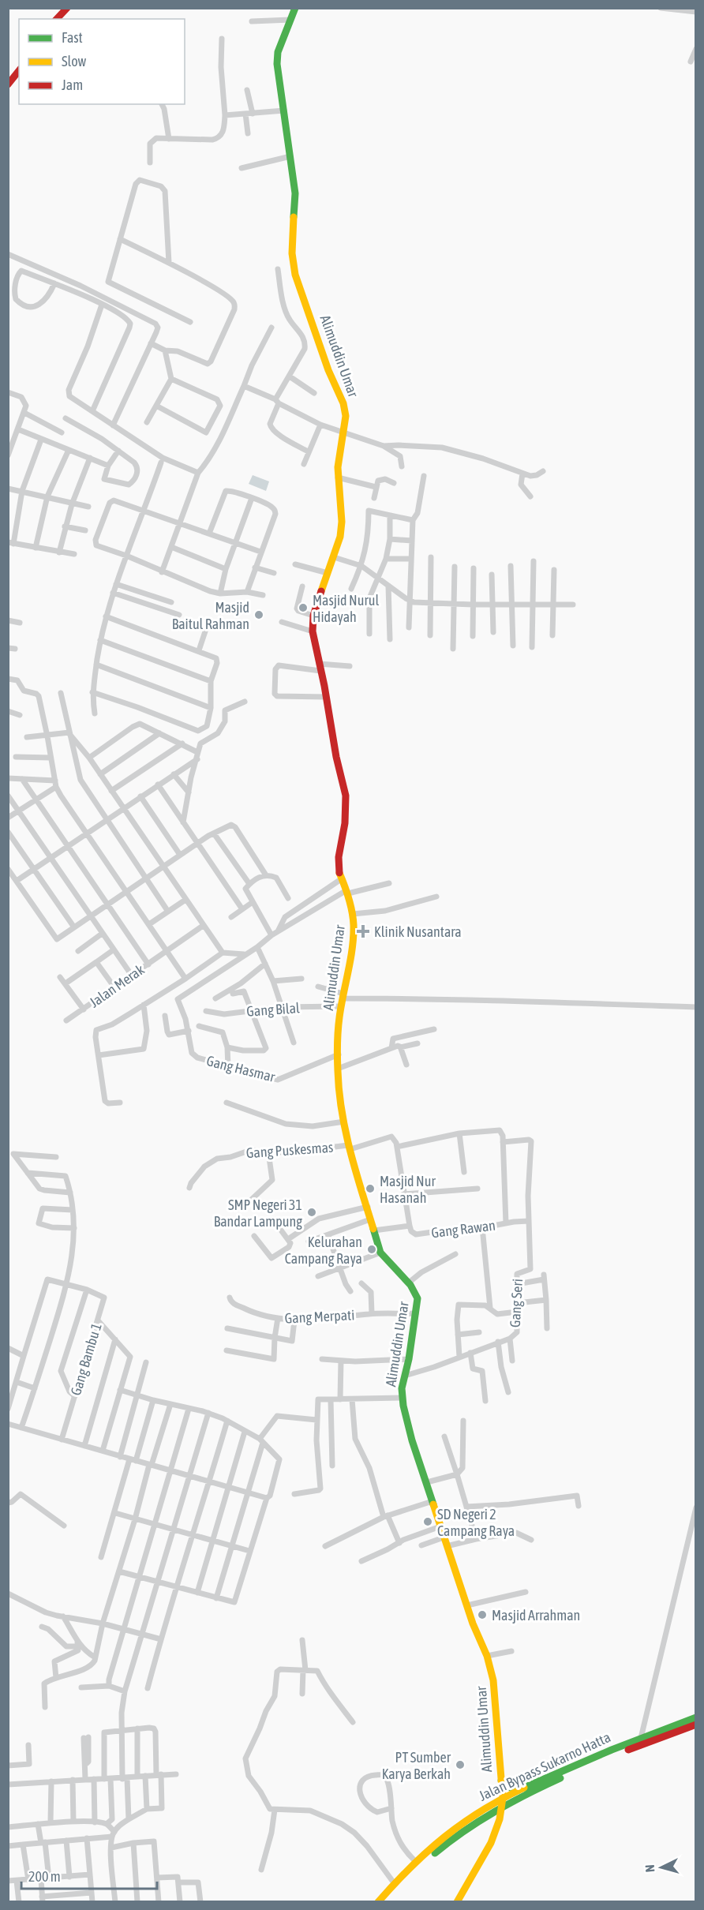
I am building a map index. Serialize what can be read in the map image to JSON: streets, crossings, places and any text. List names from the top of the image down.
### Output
{
  "streets": {
    "main road": ["Alimuddin Umar", "Jalan Bypass Sukarno Hatta"],
    "street": [
      "Jalan Merak",
      "Gang Bilal",
      "Gang Hasmar",
      "Gang Puskesmas",
      "Gang Rawan",
      "Gang Seri",
      "Gang Merpati",
      "Gang Bambu 1"
    ]
  },
  "crossings": [
    ["Alimuddin Umar", "Gang Bilal"],
    ["Alimuddin Umar", "Gang Hasmar"],
    ["Alimuddin Umar", "Gang Puskesmas"],
    ["Alimuddin Umar", "Gang Rawan"],
    ["Alimuddin Umar", "Gang Seri"],
    ["Alimuddin Umar", "Gang Merpati"],
    ["Alimuddin Umar", "Jalan Bypass Sukarno Hatta"],
    ["Gang Rawan", "Gang Seri"]
  ],
  "places": {
    "other": [
      "Masjid Nurul Hidayah",
      "Masjid Baitul Rahman",
      "Masjid Nur Hasanah",
      "SMP Negeri 31 Bandar Lampung",
      "Kelurahan Campang Raya",
      "SD Negeri 2 Campang Raya",
      "Masjid Arrahman",
      "PT Sumber Karya Berkah"
    ],
    "health": ["Klinik Nusantara"]
  },
  "legend": ["Fast", "Slow", "Jam"],
  "scale_bar": "200 m",
  "north": "left"
}
